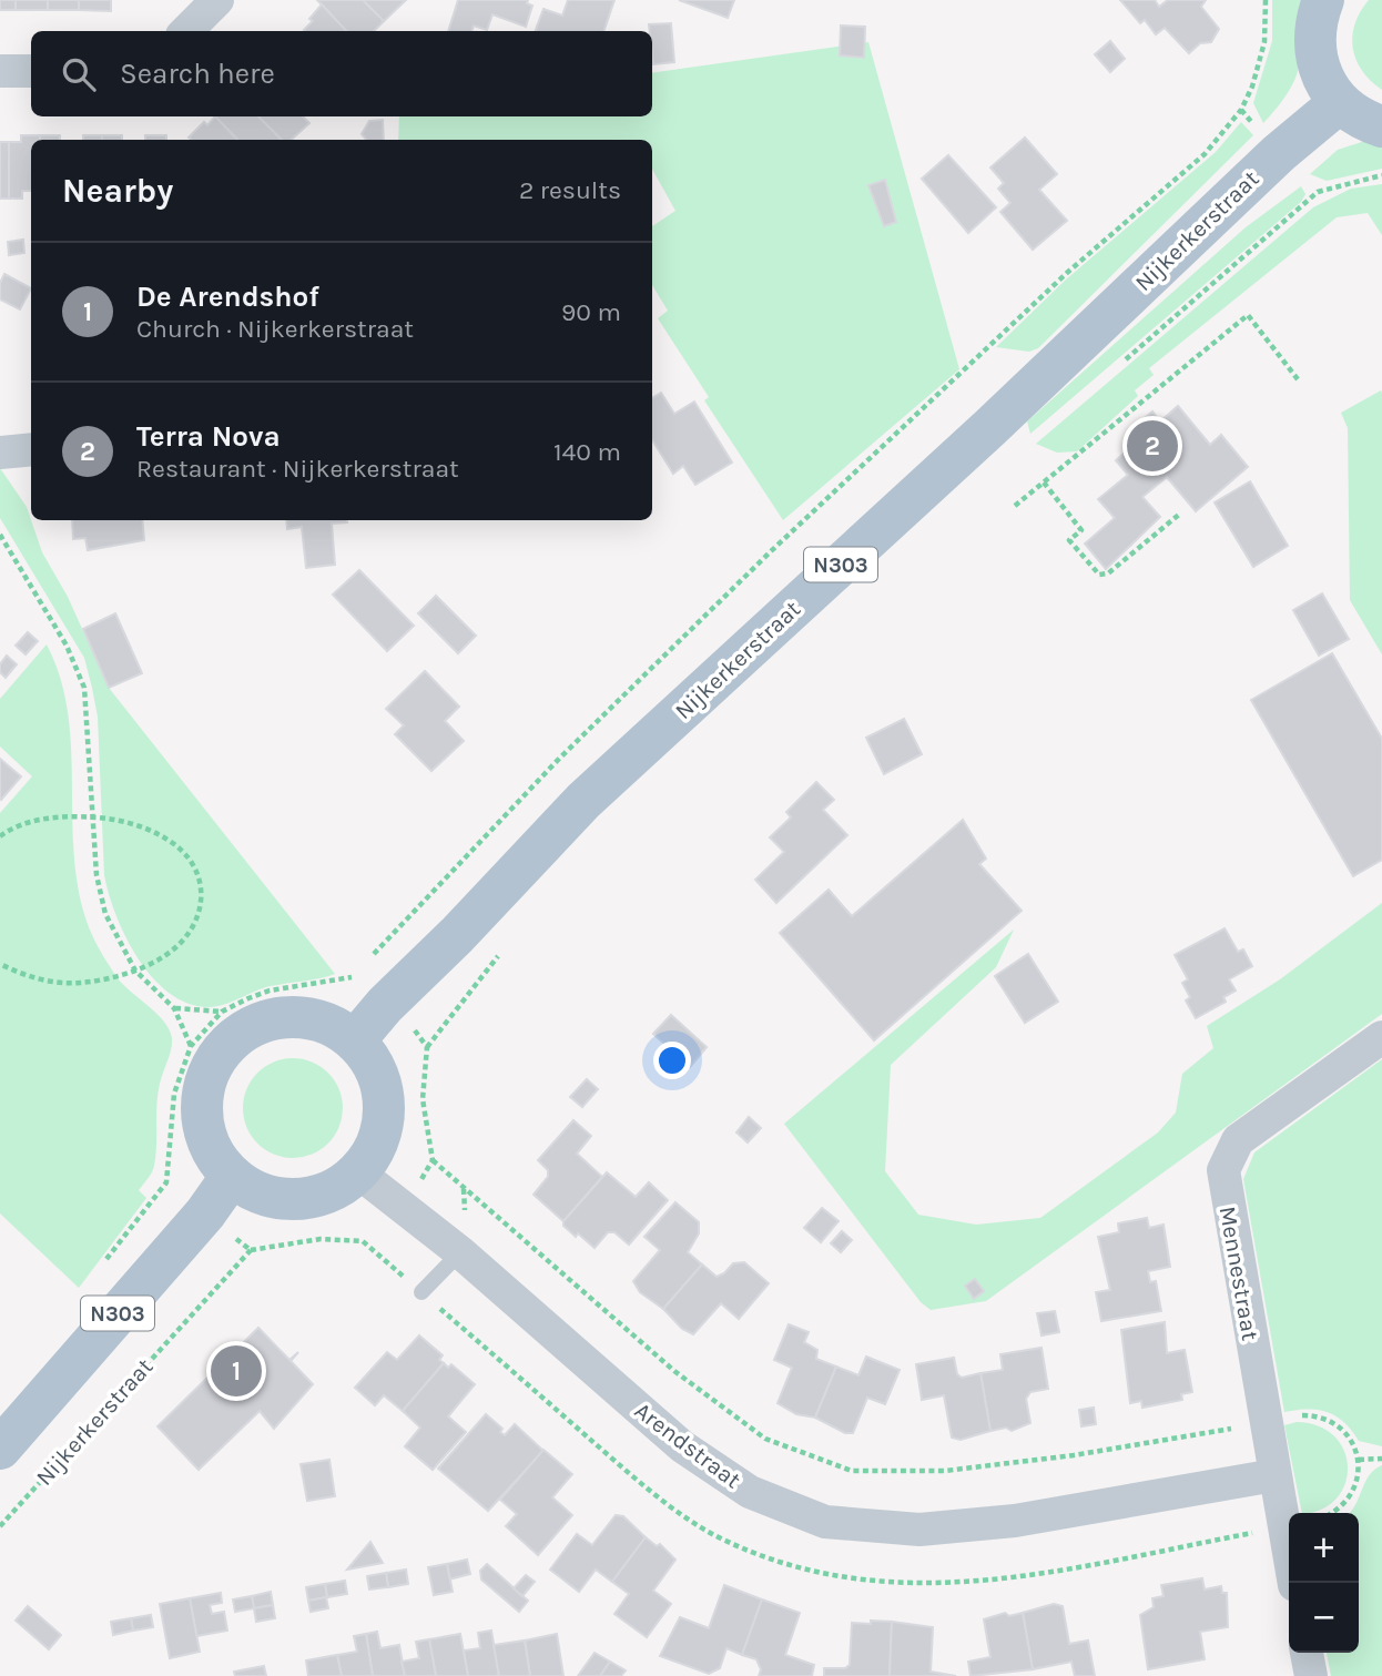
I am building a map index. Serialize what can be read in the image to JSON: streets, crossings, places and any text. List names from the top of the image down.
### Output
{
  "streets": {
    "main road": ["Nijkerkerstraat", "N303"],
    "street": ["Mennestraat", "Arendstraat"]
  },
  "crossings": [
    ["Nijkerkerstraat", "N303"],
    ["Nijkerkerstraat", "Arendstraat"],
    ["N303", "Arendstraat"],
    ["Mennestraat", "Arendstraat"]
  ],
  "page": {
    "search": "Search here",
    "heading": ["Nearby", "2 results"],
    "list": [
      {
        "mark": "1",
        "name": "De Arendshof",
        "note": "Church · Nijkerkerstraat",
        "value": "90 m"
      },
      {
        "mark": "2",
        "name": "Terra Nova",
        "note": "Restaurant · Nijkerkerstraat",
        "value": "140 m"
      }
    ],
    "pins": ["2", "1"],
    "map_buttons": ["+", "−"]
  }
}
